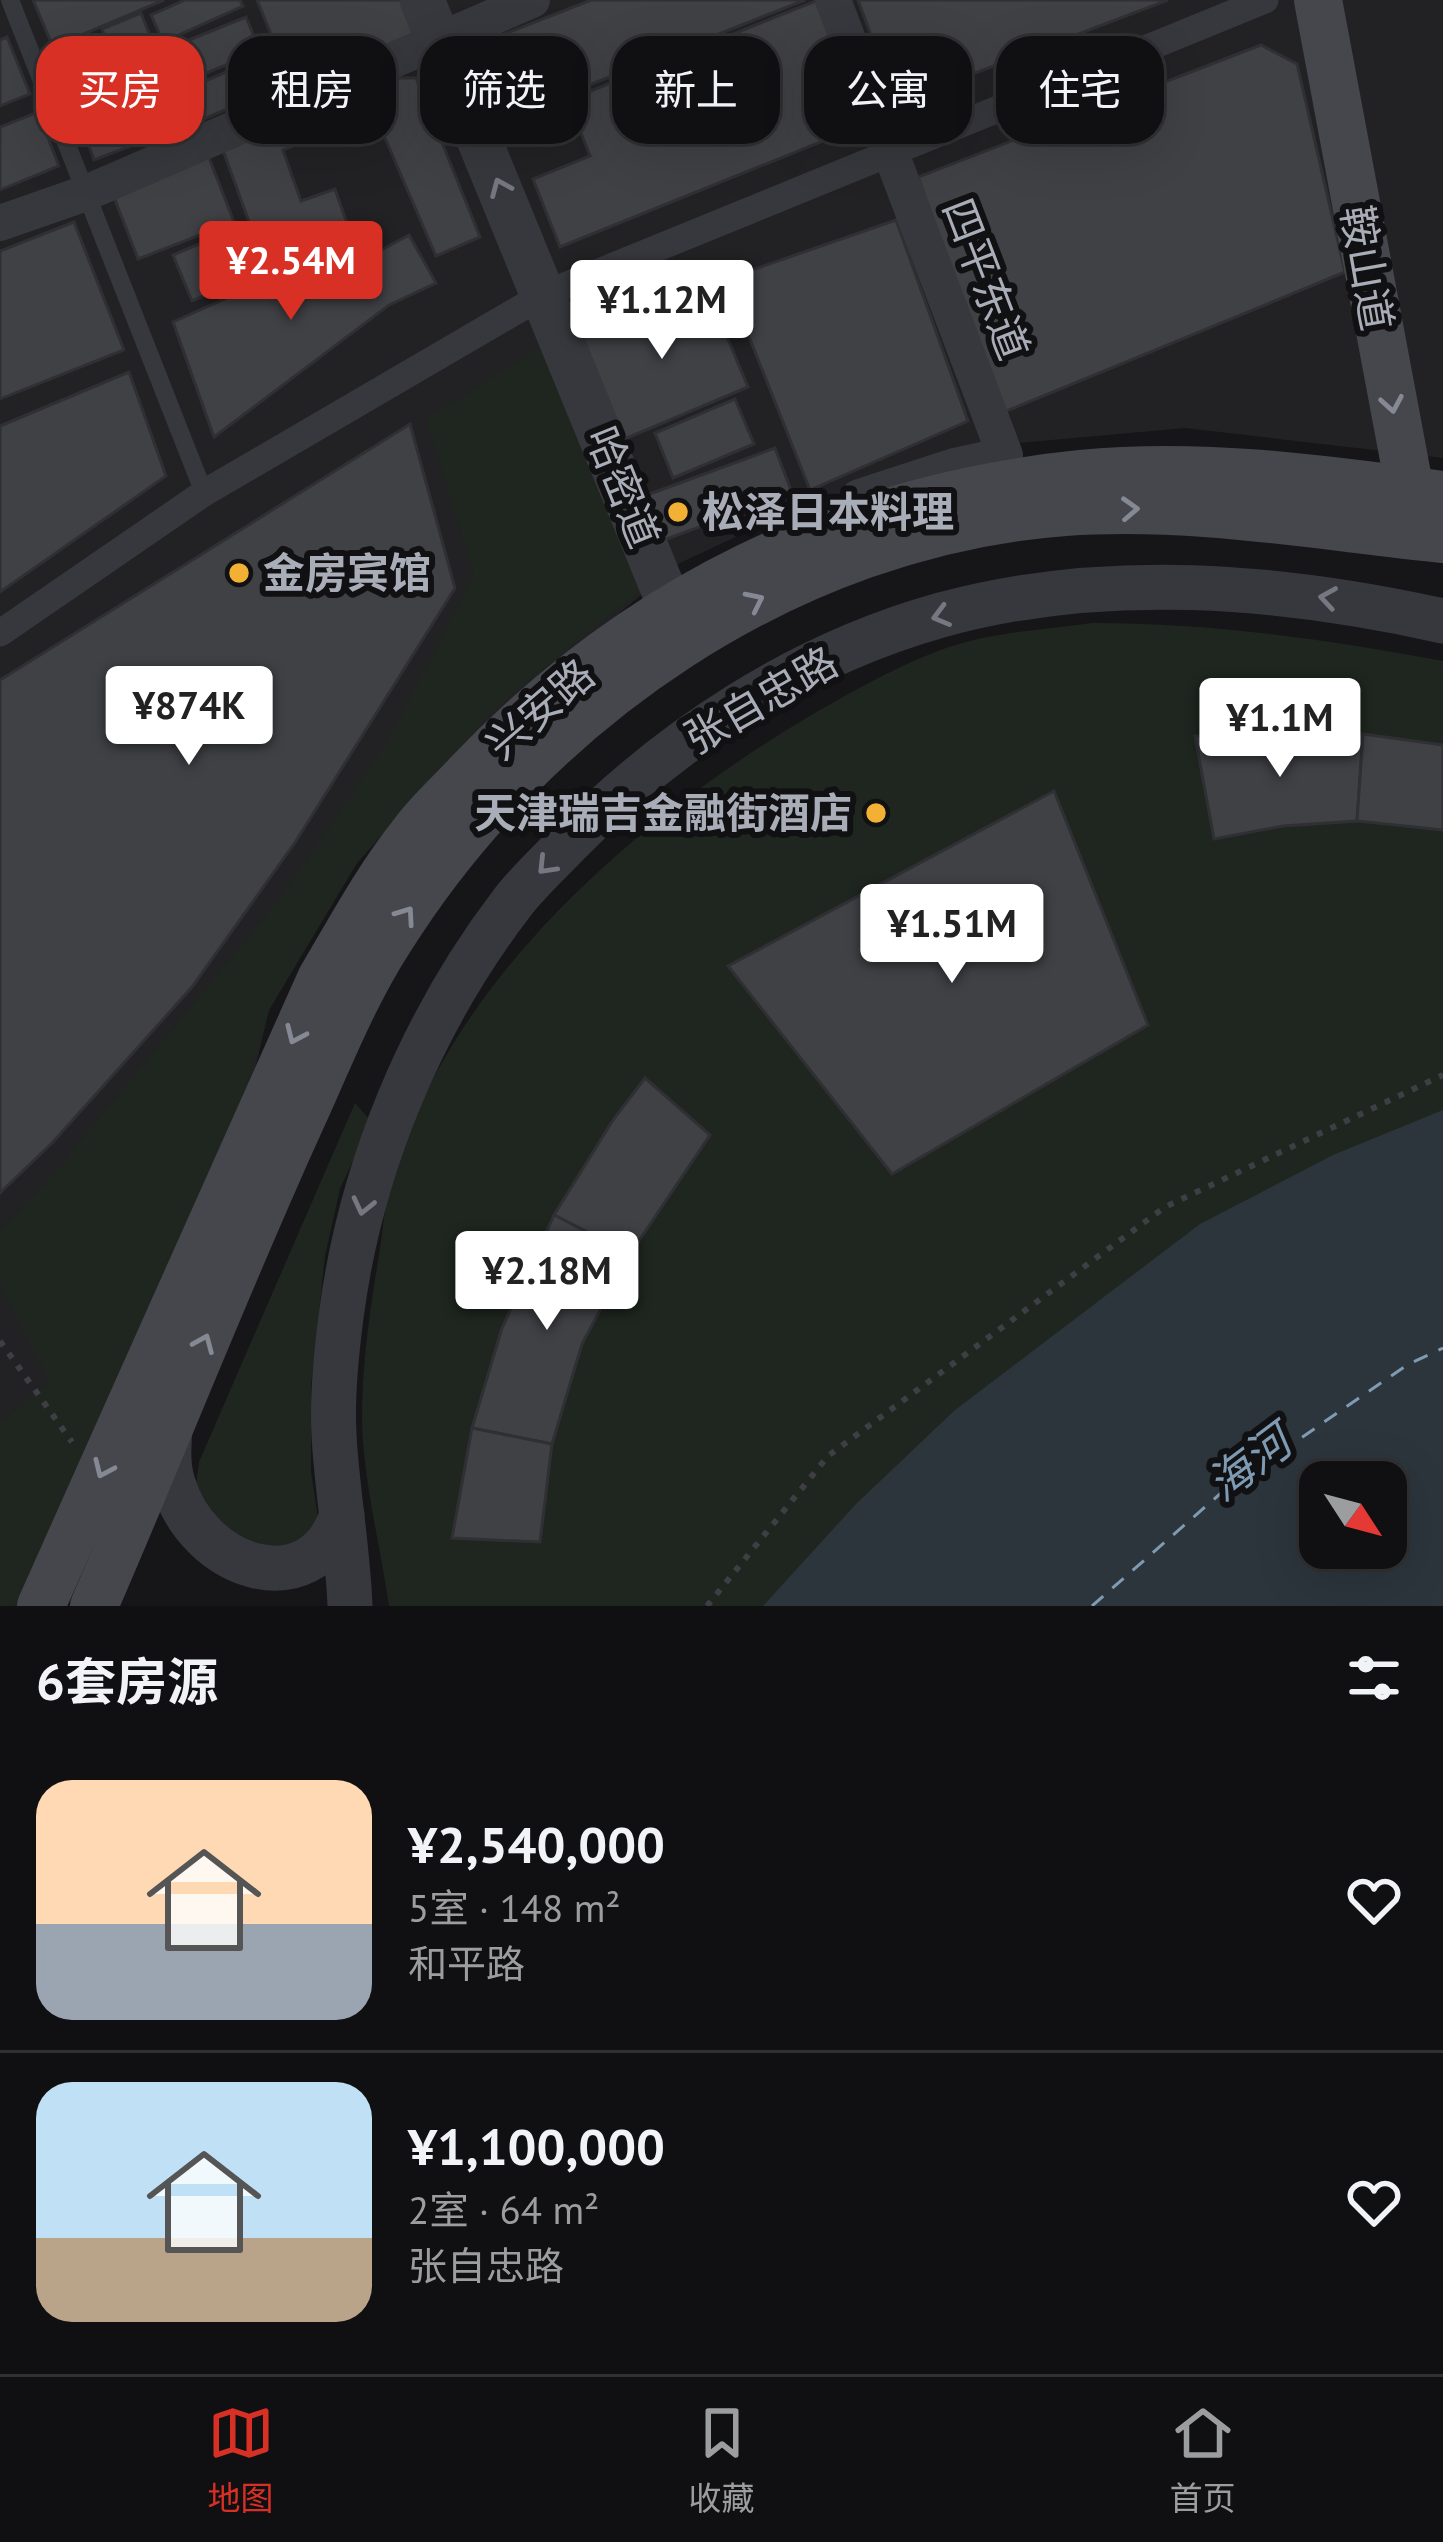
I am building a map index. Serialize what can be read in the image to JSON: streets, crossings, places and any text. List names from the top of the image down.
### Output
{
  "streets": {
    "main road": ["鞍山道", "兴安路"],
    "street": ["四平东道", "哈密道", "张自忠路"]
  },
  "crossings": [
    ["鞍山道", "兴安路"],
    ["四平东道", "哈密道"],
    ["四平东道", "兴安路"],
    ["哈密道", "兴安路"]
  ],
  "one_way": ["鞍山道", "张自忠路"],
  "water": ["海河"],
  "places": ["松泽日本料理", "金房宾馆", "天津瑞吉金融街酒店"],
  "north": "bottom right",
  "page": {
    "chip": [
      "买房",
      "租房",
      "筛选",
      "新上",
      "公寓",
      "住宅"
    ],
    "price": [
      "¥2.54M",
      "¥1.12M",
      "¥874K",
      "¥1.1M",
      "¥1.51M",
      "¥2.18M"
    ],
    "heading": "6套房源",
    "list": [
      {
        "name": "¥2,540,000",
        "note": "5室 · 148 m² · 和平路"
      },
      {
        "name": "¥1,100,000",
        "note": "2室 · 64 m² · 张自忠路"
      }
    ],
    "tabs": ["地图", "收藏", "首页"]
  }
}
